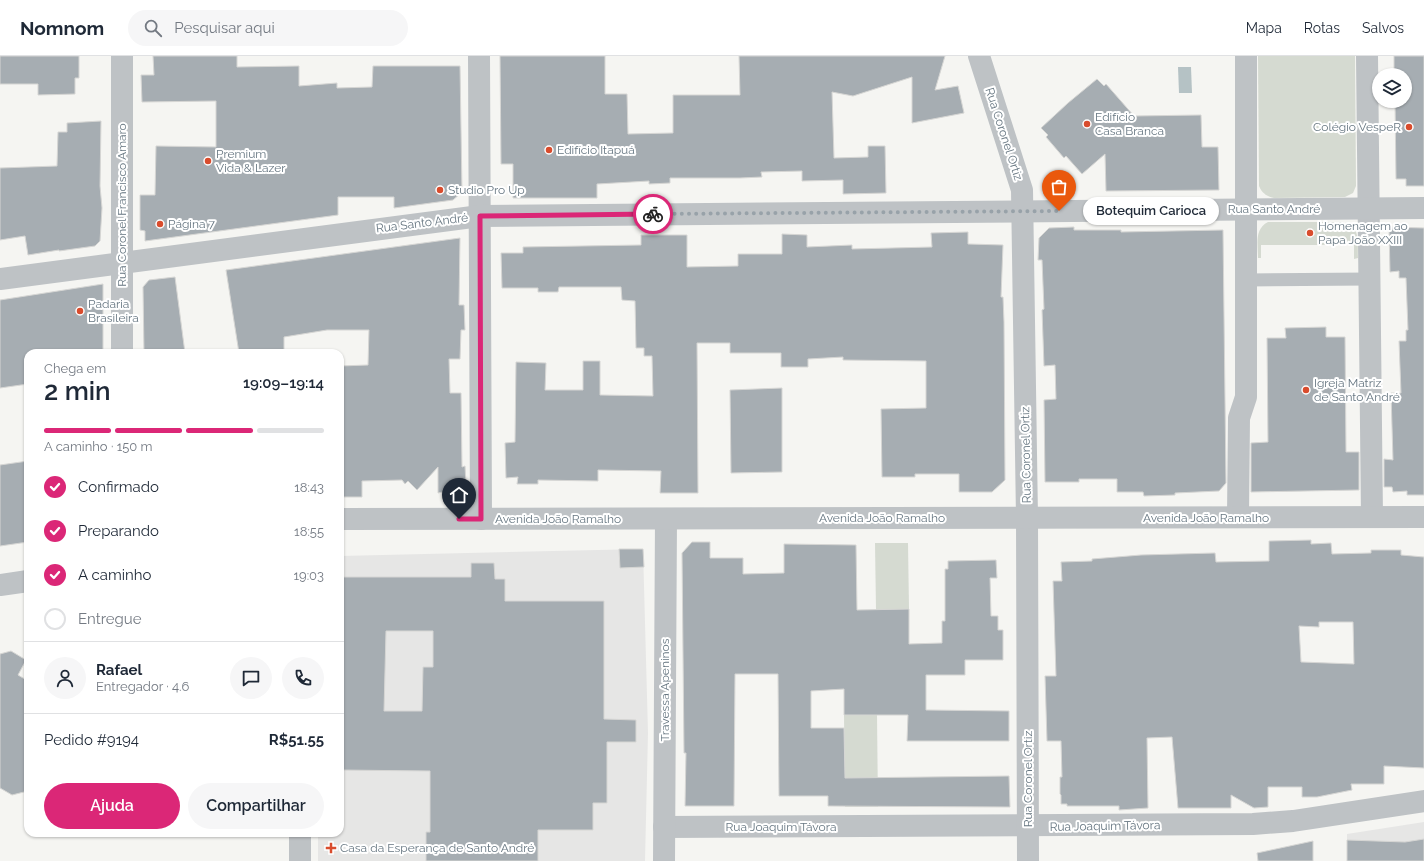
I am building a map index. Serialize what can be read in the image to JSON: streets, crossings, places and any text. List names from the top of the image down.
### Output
{
  "streets": {
    "street": [
      "Rua Coronel Ortiz",
      "Rua Coronel Francisco Amaro",
      "Rua Santo André",
      "Avenida João Ramalho",
      "Travessa Apeninos",
      "Rua Joaquim Távora"
    ]
  },
  "crossings": [
    ["Rua Coronel Ortiz", "Rua Santo André"],
    ["Rua Coronel Ortiz", "Avenida João Ramalho"],
    ["Rua Coronel Ortiz", "Rua Joaquim Távora"],
    ["Rua Coronel Francisco Amaro", "Rua Santo André"],
    ["Avenida João Ramalho", "Travessa Apeninos"],
    ["Travessa Apeninos", "Rua Joaquim Távora"]
  ],
  "places": {
    "other": [
      "Edifício Casa Branca",
      "Colégio VespeR",
      "Edifício Itapuá",
      "Premium Vida & Lazer",
      "Studio Pro Up",
      "Botequim Carioca",
      "Página 7",
      "Homenagem ao Papa João XXIII",
      "Padaria Brasileira",
      "Igreja Matriz de Santo André"
    ],
    "health": ["Casa da Esperança de Santo André"]
  },
  "page": {
    "header": "Nomnom",
    "search": "Pesquisar aqui",
    "nav": ["Mapa", "Rotas", "Salvos"],
    "bubble": "Botequim Carioca",
    "heading": ["2 min", "Chega em", "19:09–19:14"],
    "panel": [
      "Rafael",
      "Entregador · 4.6",
      "Pedido #9194",
      "R$51.55"
    ],
    "bar": "A caminho · 150 m",
    "list": [
      ["Confirmado", "18:43"],
      ["Preparando", "18:55"],
      ["A caminho", "19:03"],
      "Entregue"
    ],
    "buttons": ["Ajuda", "Compartilhar"]
  }
}
